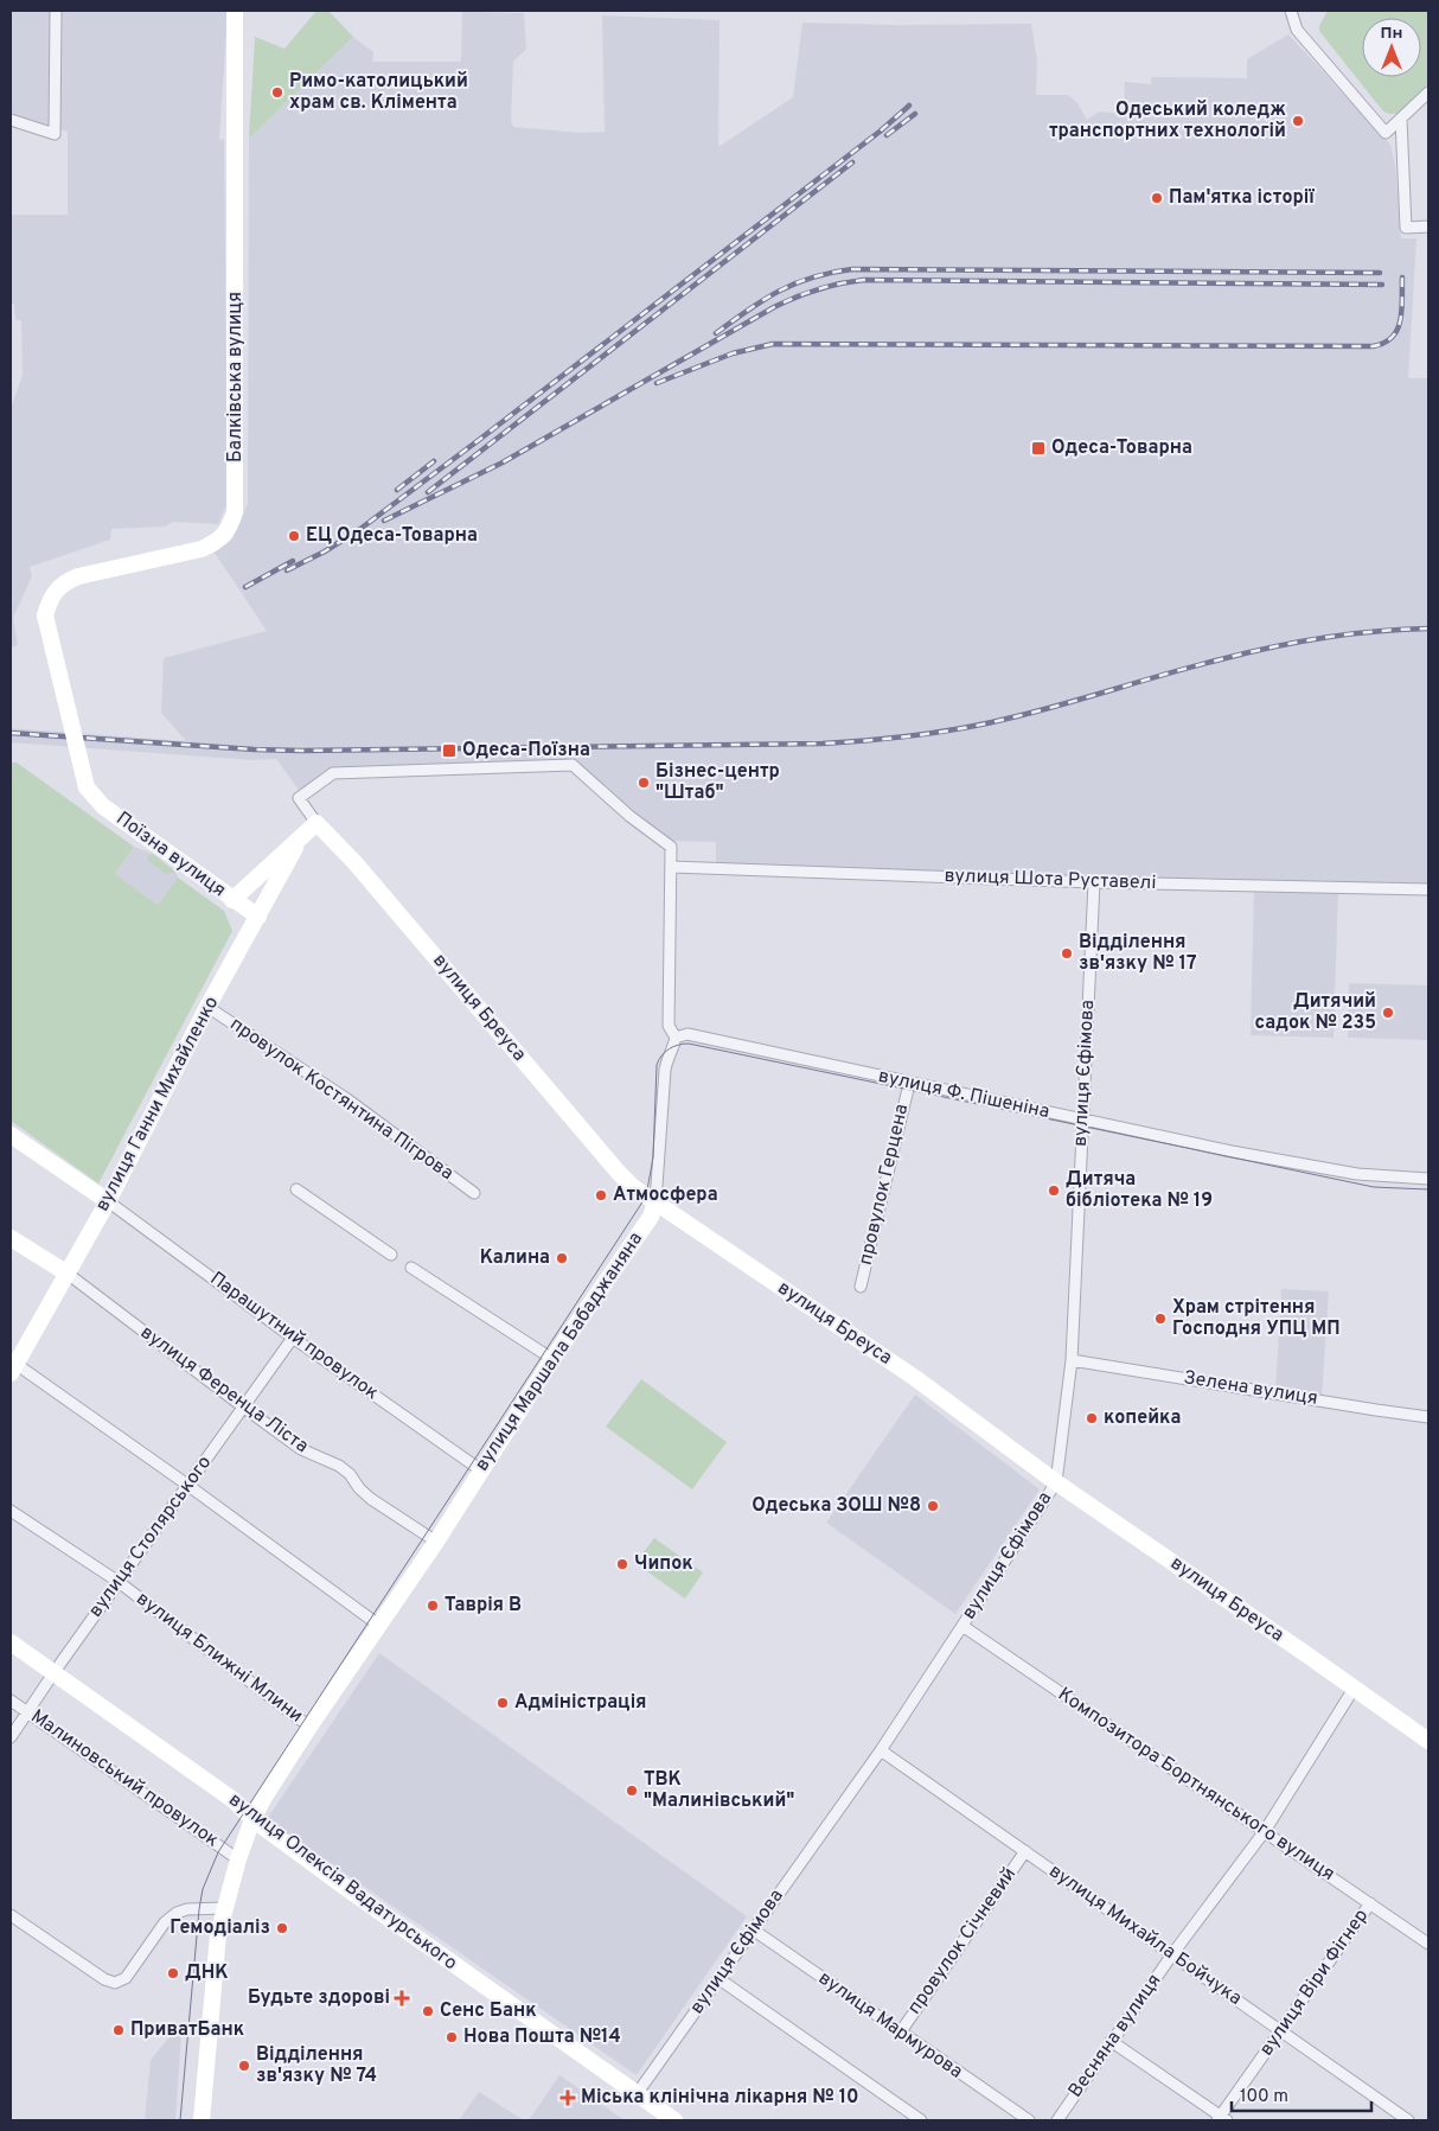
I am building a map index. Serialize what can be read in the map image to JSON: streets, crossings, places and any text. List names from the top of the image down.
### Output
{
  "streets": {
    "street": [
      "Балківська вулиця",
      "Поїзна вулиця",
      "вулиця Шота Руставелі",
      "вулиця Бреуса",
      "вулиця Єфімова",
      "вулиця Ф. Пішеніна",
      "провулок Костянтина Пігрова",
      "вулиця Ганни Михайленко",
      "провулок Герцена",
      "Парашутний провулок",
      "вулиця Маршала Бабаджаняна",
      "Зелена вулиця",
      "вулиця Ференца Ліста",
      "вулиця Столярського",
      "вулиця Ближні Млини",
      "Малиновський провулок",
      "Композитора Бортнянського вулиця",
      "вулиця Олексія Вадатурського",
      "вулиця Михайла Бойчука",
      "провулок Січневий",
      "вулиця Віри Фігнер",
      "вулиця Мармурова",
      "Весняна вулиця"
    ]
  },
  "crossings": [
    ["Балківська вулиця", "Поїзна вулиця"],
    ["Поїзна вулиця", "вулиця Ганни Михайленко"],
    ["вулиця Шота Руставелі", "вулиця Єфімова"],
    ["вулиця Бреуса", "вулиця Єфімова"],
    ["вулиця Бреуса", "вулиця Ганни Михайленко"],
    ["вулиця Бреуса", "вулиця Маршала Бабаджаняна"],
    ["вулиця Бреуса", "Весняна вулиця"],
    ["вулиця Єфімова", "вулиця Ф. Пішеніна"],
    ["вулиця Єфімова", "Зелена вулиця"],
    ["вулиця Єфімова", "Композитора Бортнянського вулиця"],
    ["вулиця Єфімова", "вулиця Олексія Вадатурського"],
    ["вулиця Єфімова", "вулиця Михайла Бойчука"],
    ["вулиця Єфімова", "вулиця Мармурова"],
    ["вулиця Ф. Пішеніна", "провулок Герцена"],
    ["вулиця Ф. Пішеніна", "вулиця Маршала Бабаджаняна"],
    ["провулок Костянтина Пігрова", "вулиця Ганни Михайленко"],
    ["вулиця Ганни Михайленко", "Парашутний провулок"],
    ["вулиця Ганни Михайленко", "вулиця Ференца Ліста"],
    ["Парашутний провулок", "вулиця Маршала Бабаджаняна"],
    ["Парашутний провулок", "вулиця Столярського"],
    ["вулиця Маршала Бабаджаняна", "вулиця Ференца Ліста"],
    ["вулиця Маршала Бабаджаняна", "вулиця Ближні Млини"],
    ["вулиця Маршала Бабаджаняна", "Малиновський провулок"],
    ["вулиця Маршала Бабаджаняна", "вулиця Олексія Вадатурського"],
    ["вулиця Ференца Ліста", "вулиця Столярського"],
    ["вулиця Столярського", "вулиця Ближні Млини"],
    ["вулиця Столярського", "Малиновський провулок"],
    ["вулиця Столярського", "вулиця Олексія Вадатурського"],
    ["Композитора Бортнянського вулиця", "вулиця Віри Фігнер"],
    ["Композитора Бортнянського вулиця", "Весняна вулиця"],
    ["вулиця Михайла Бойчука", "провулок Січневий"],
    ["вулиця Михайла Бойчука", "вулиця Віри Фігнер"],
    ["вулиця Михайла Бойчука", "Весняна вулиця"],
    ["провулок Січневий", "вулиця Мармурова"]
  ],
  "places": {
    "other": [
      "Римо-католицький храм св. Клімента",
      "Одеський коледж транспортних технологій",
      "Пам'ятка історії",
      "ЕЦ Одеса-Товарна",
      "Бізнес-центр \"Штаб\"",
      "Відділення зв'язку № 17",
      "Дитячий садок № 235",
      "Дитяча бібліотека № 19",
      "Атмосфера",
      "Калина",
      "Храм стрітення Господня УПЦ МП",
      "копейка",
      "Одеська ЗОШ №8",
      "Чипок",
      "Таврія В",
      "Адміністрація",
      "ТВК \"Малинівський\"",
      "Гемодіаліз",
      "ДНК",
      "Сенс Банк",
      "ПриватБанк",
      "Нова Пошта №14",
      "Відділення зв'язку № 74"
    ],
    "transit": ["Одеса-Товарна", "Одеса-Поїзна"],
    "health": ["Будьте здорові", "Міська клінічна лікарня № 10"]
  },
  "scale_bar": "100 m",
  "north": "top"
}
